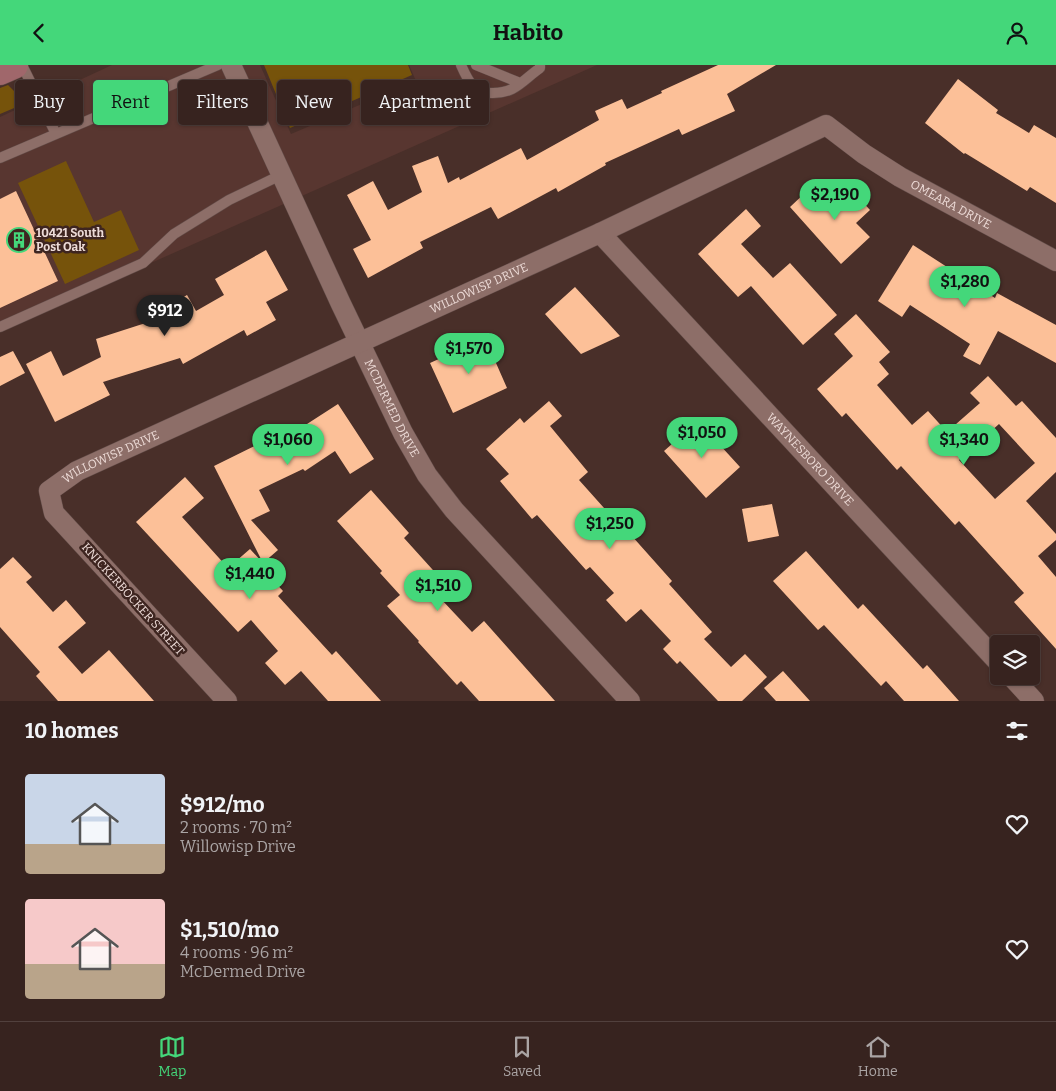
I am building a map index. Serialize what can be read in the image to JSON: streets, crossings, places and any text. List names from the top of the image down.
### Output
{
  "streets": {
    "street": [
      "OMEARA DRIVE",
      "WILLOWISP DRIVE",
      "MCDERMED DRIVE",
      "WAYNESBORO DRIVE",
      "KNICKERBOCKER STREET"
    ]
  },
  "crossings": [
    ["OMEARA DRIVE", "WILLOWISP DRIVE"],
    ["WILLOWISP DRIVE", "MCDERMED DRIVE"],
    ["WILLOWISP DRIVE", "WAYNESBORO DRIVE"],
    ["WILLOWISP DRIVE", "KNICKERBOCKER STREET"]
  ],
  "places": {
    "building": ["10421 South Post Oak"]
  },
  "page": {
    "header": "Habito",
    "chip": [
      "Buy",
      "Rent",
      "Filters",
      "New",
      "Apartment"
    ],
    "price": [
      "$2,190",
      "$1,280",
      "$912",
      "$1,570",
      "$1,050",
      "$1,060",
      "$1,340",
      "$1,250",
      "$1,440",
      "$1,510"
    ],
    "heading": "10 homes",
    "list": [
      {
        "name": "$912/mo",
        "note": "2 rooms · 70 m² · Willowisp Drive"
      },
      {
        "name": "$1,510/mo",
        "note": "4 rooms · 96 m² · McDermed Drive"
      }
    ],
    "tabs": ["Map", "Saved", "Home"]
  }
}
